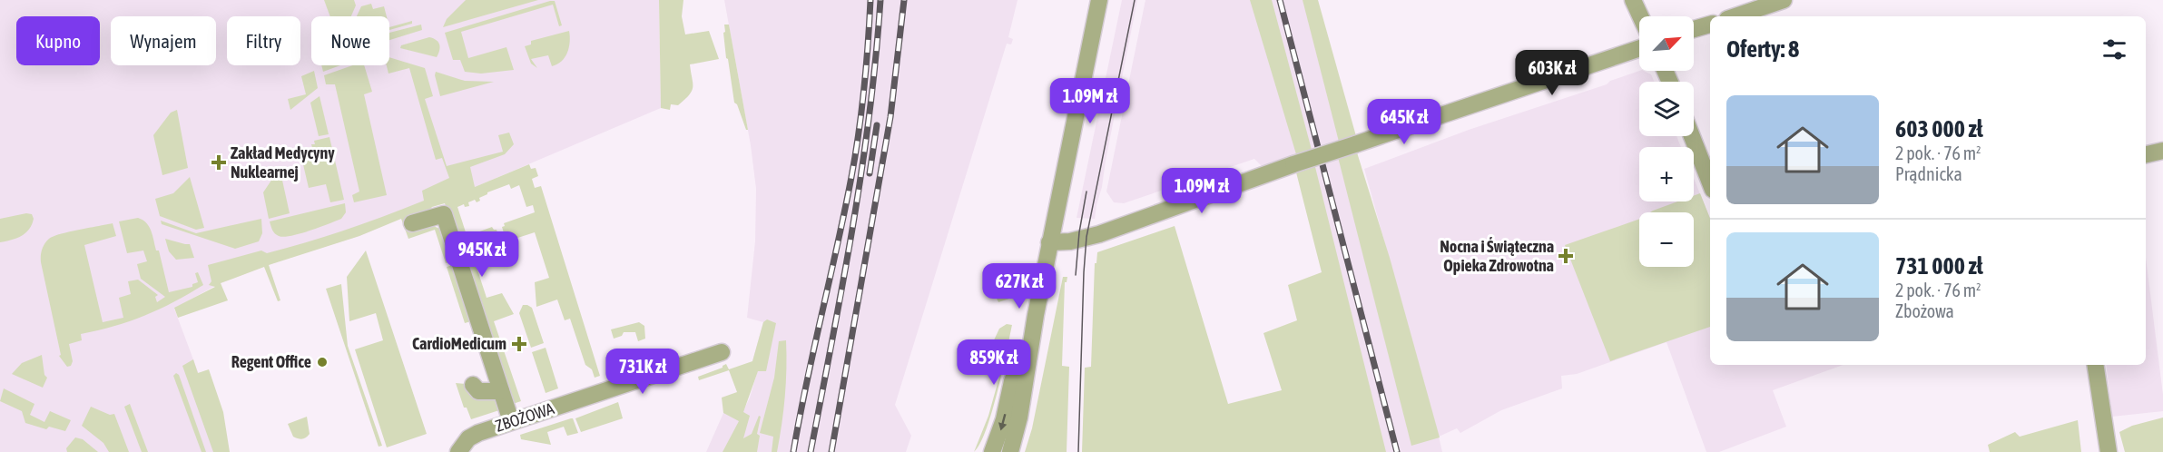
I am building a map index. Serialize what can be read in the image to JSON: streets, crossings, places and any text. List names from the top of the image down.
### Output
{
  "streets": {
    "street": ["ZBOŻOWA"]
  },
  "places": {
    "health": ["Zakład Medycyny Nuklearnej", "Nocna i Świąteczna Opieka Zdrowotna", "CardioMedicum"],
    "other": ["Regent Office"]
  },
  "north": "top right",
  "page": {
    "map_buttons": ["+", "−"],
    "chip": [
      "Kupno",
      "Wynajem",
      "Filtry",
      "Nowe"
    ],
    "heading": "Oferty: 8",
    "price": [
      "603K zł",
      "1.09M zł",
      "645K zł",
      "1.09M zł",
      "945K zł",
      "627K zł",
      "859K zł",
      "731K zł"
    ],
    "list": [
      {
        "name": "603 000 zł",
        "note": "2 pok. · 76 m² · Prądnicka"
      },
      {
        "name": "731 000 zł",
        "note": "2 pok. · 76 m² · Zbożowa"
      }
    ]
  }
}
